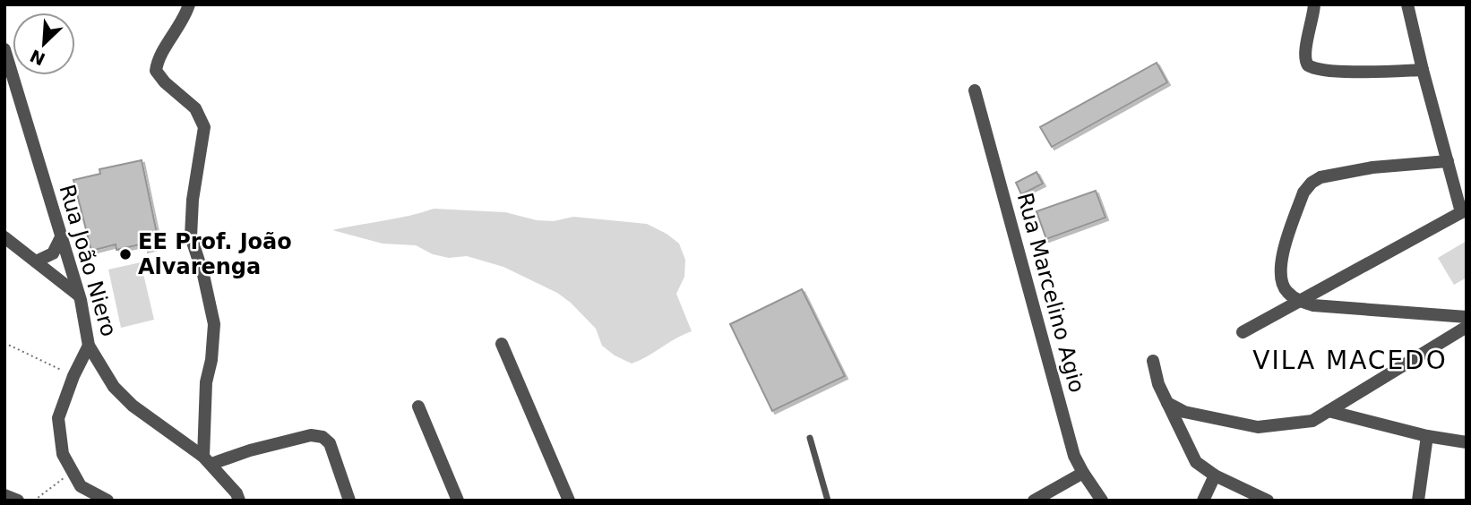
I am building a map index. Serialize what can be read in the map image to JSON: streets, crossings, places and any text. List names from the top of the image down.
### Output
{
  "streets": {
    "street": ["Rua João Niero", "Rua Marcelino Agio"]
  },
  "districts": ["VILA MACEDO"],
  "places": ["EE Prof. João Alvarenga"],
  "north": "bottom left"
}
